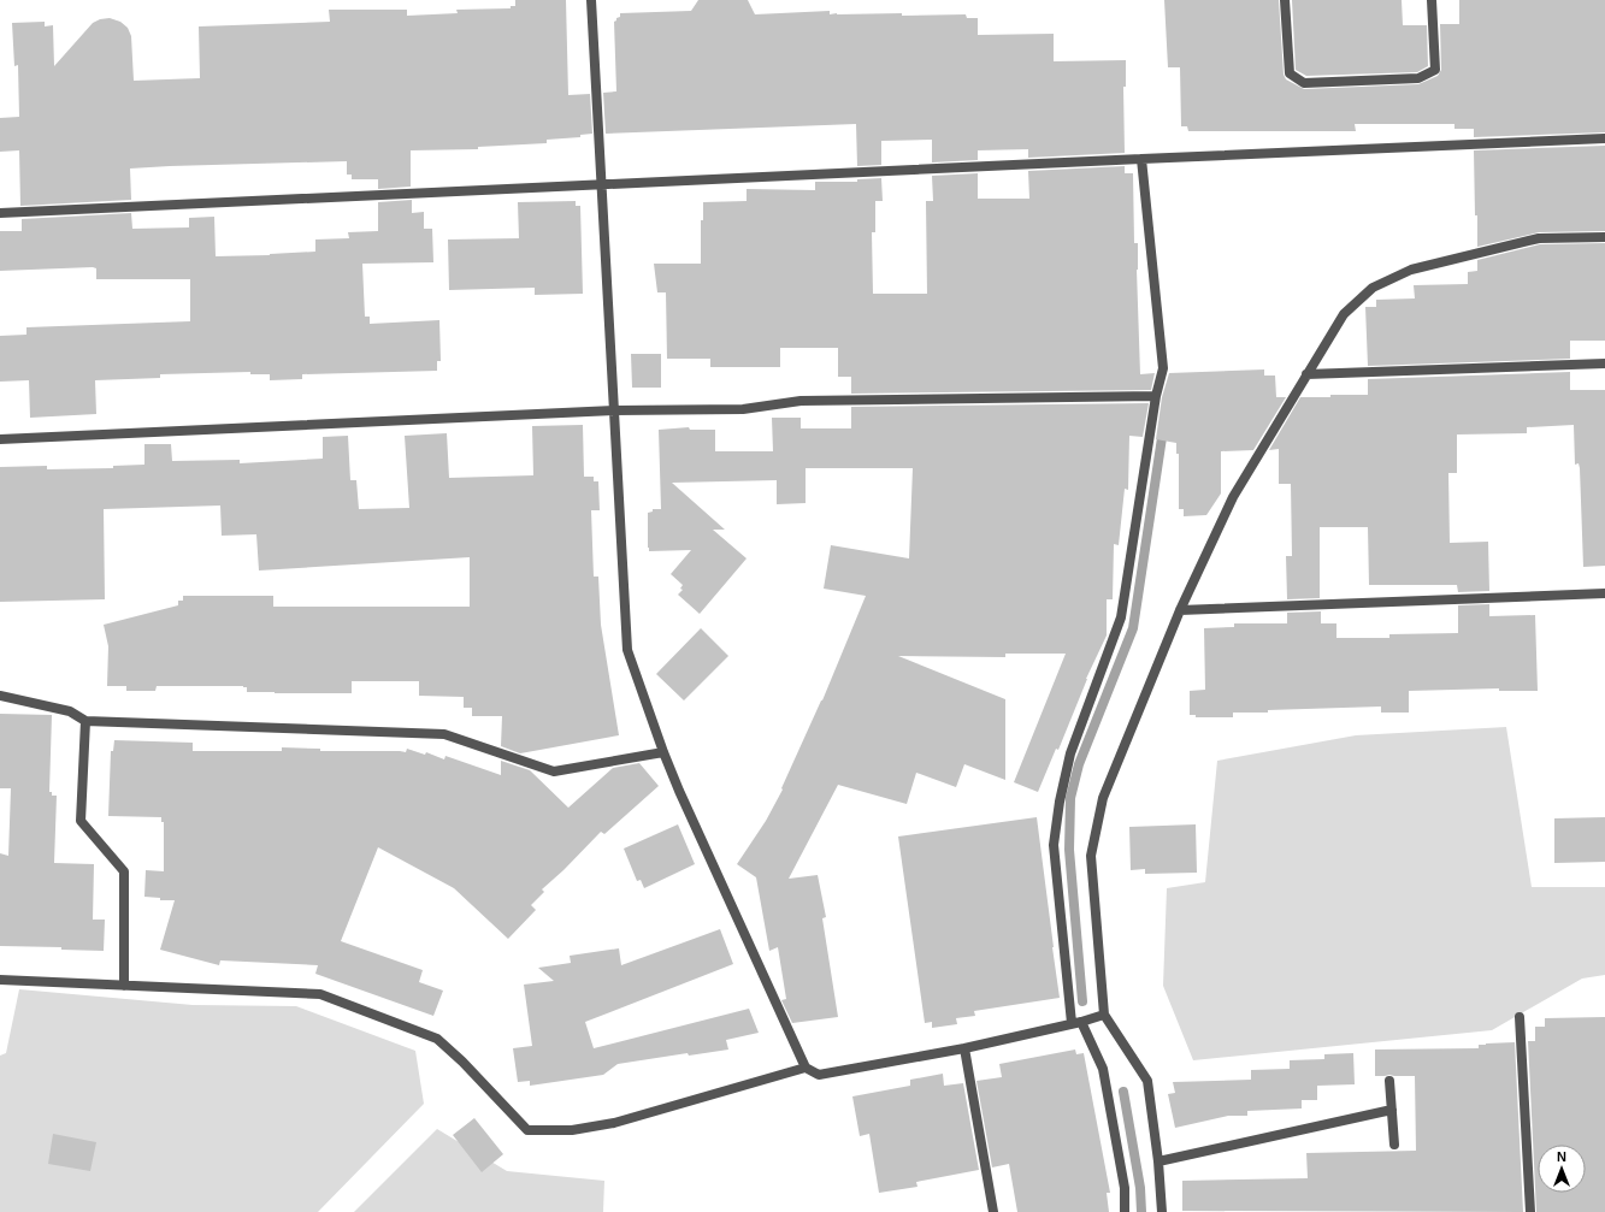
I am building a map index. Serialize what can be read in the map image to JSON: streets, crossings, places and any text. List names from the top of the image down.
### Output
{
  "north": "top"
}
